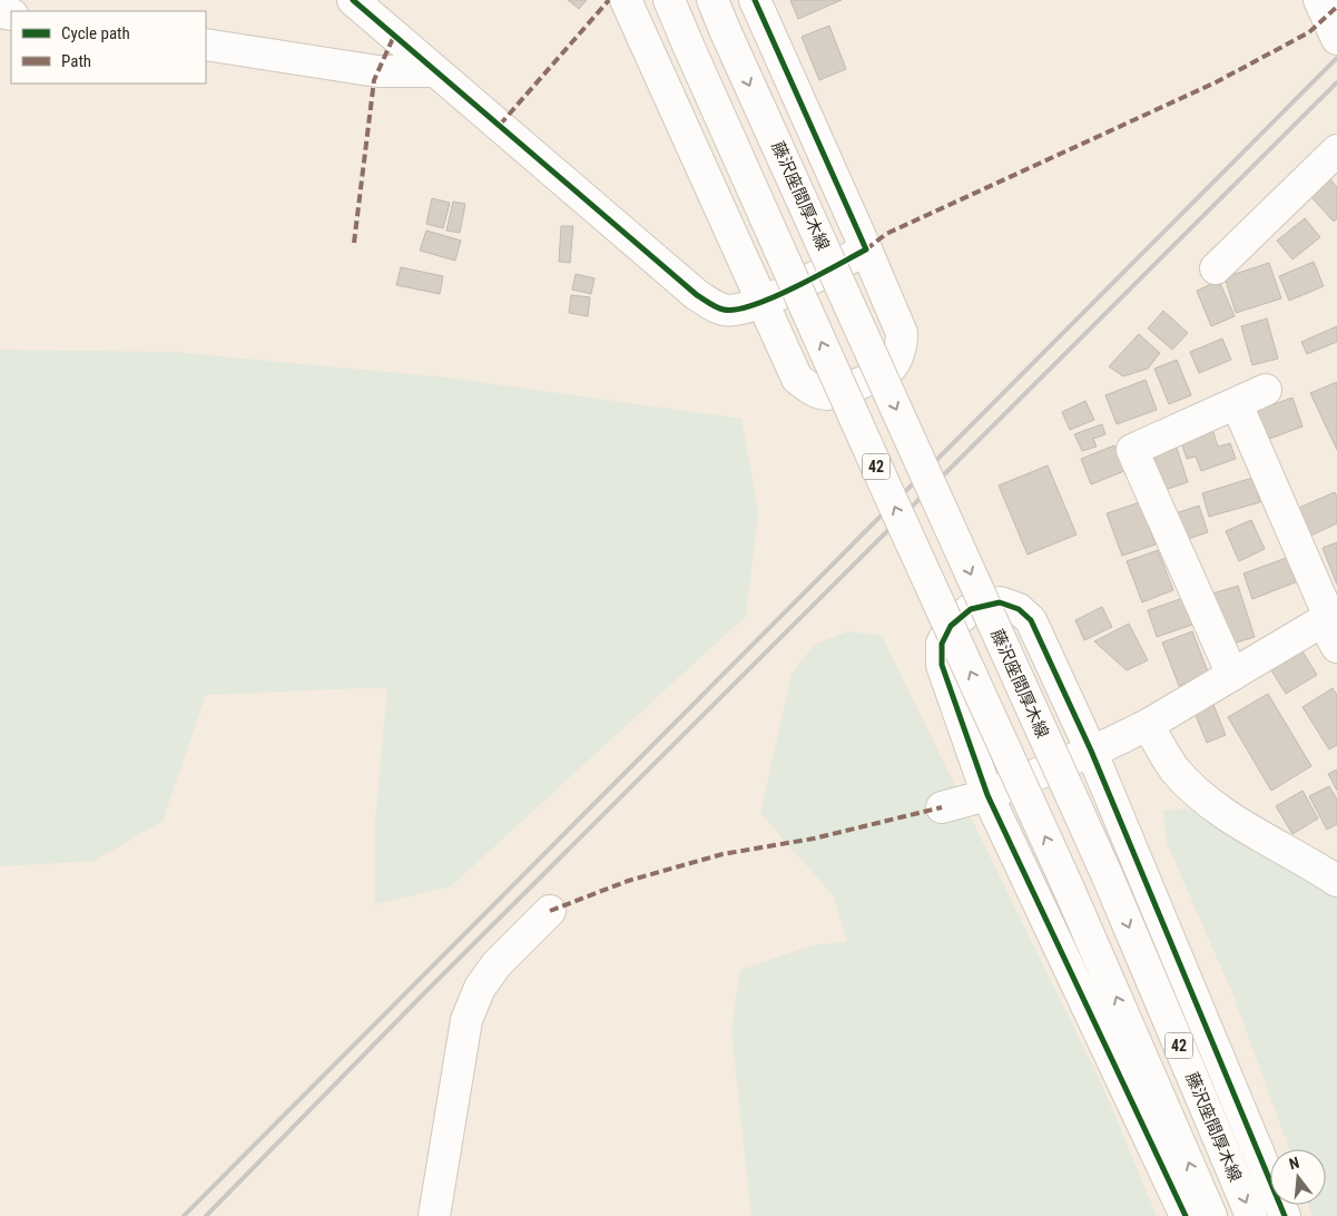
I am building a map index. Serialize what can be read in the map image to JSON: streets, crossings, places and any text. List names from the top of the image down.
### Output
{
  "streets": {
    "street": ["藤沢座間厚木線", "42"]
  },
  "legend": ["Cycle path", "Path"],
  "north": "top"
}
